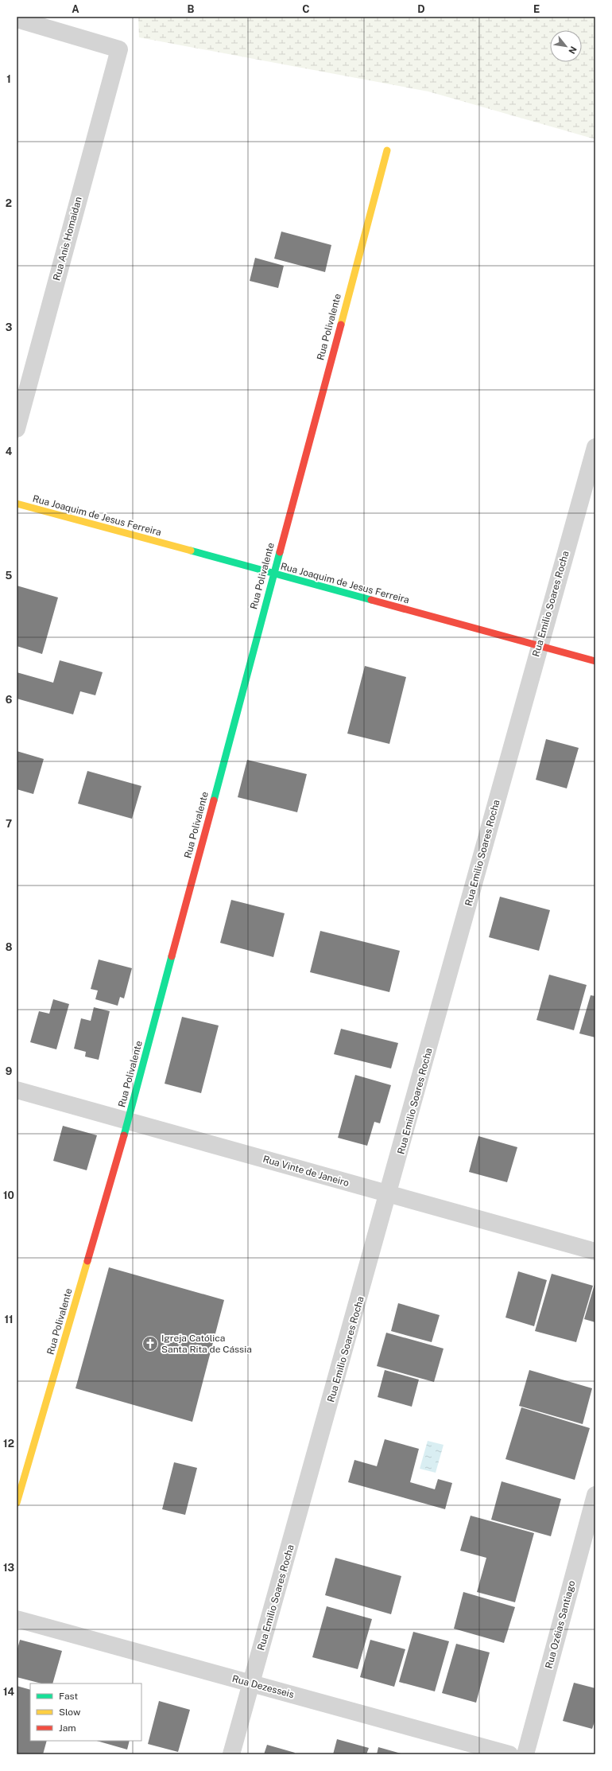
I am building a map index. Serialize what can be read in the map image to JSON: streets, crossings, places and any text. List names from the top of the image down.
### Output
{
  "streets": {
    "street": [
      "Rua Anis Homaidan",
      "Rua Polivalente",
      "Rua Joaquim de Jesus Ferreira",
      "Rua Emilio Soares Rocha",
      "Rua Vinte de Janeiro",
      "Rua Ozéias Santiago",
      "Rua Dezesseis"
    ]
  },
  "crossings": [
    ["Rua Polivalente", "Rua Joaquim de Jesus Ferreira"],
    ["Rua Polivalente", "Rua Vinte de Janeiro"],
    ["Rua Joaquim de Jesus Ferreira", "Rua Emilio Soares Rocha"],
    ["Rua Emilio Soares Rocha", "Rua Vinte de Janeiro"],
    ["Rua Emilio Soares Rocha", "Rua Dezesseis"]
  ],
  "places": {
    "church": ["Igreja Católica Santa Rita de Cássia"]
  },
  "legend": ["Fast", "Slow", "Jam"],
  "north": "bottom right",
  "grid": {
    "columns": [
      "A",
      "B",
      "C",
      "D",
      "E"
    ],
    "rows": [
      "1",
      "2",
      "3",
      "4",
      "5",
      "6",
      "7",
      "8",
      "9",
      "10",
      "11",
      "12",
      "13",
      "14"
    ]
  }
}
